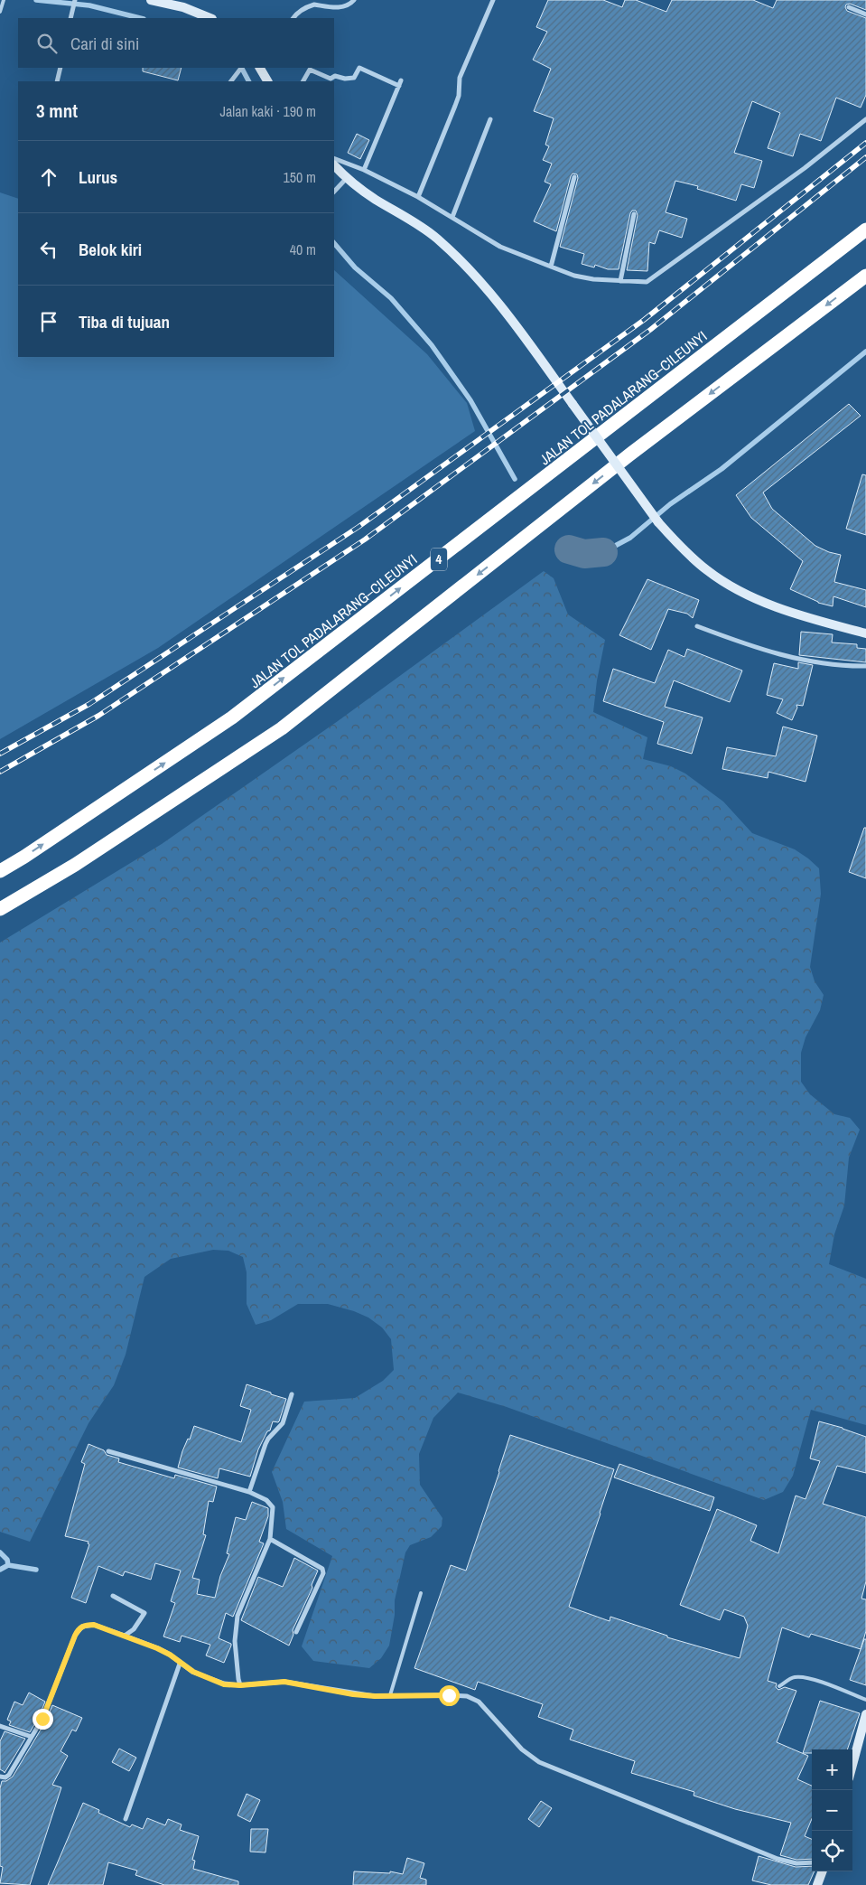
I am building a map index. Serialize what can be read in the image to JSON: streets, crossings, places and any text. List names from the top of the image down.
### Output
{
  "streets": {
    "highway": ["JALAN TOL PADALARANG–CILEUNYI", "4"]
  },
  "page": {
    "search": "Cari di sini",
    "heading": ["3 mnt", "Jalan kaki · 190 m"],
    "list": [
      ["Lurus", "150 m"],
      ["Belok kiri", "40 m"],
      "Tiba di tujuan"
    ],
    "map_buttons": ["+", "−"]
  }
}
